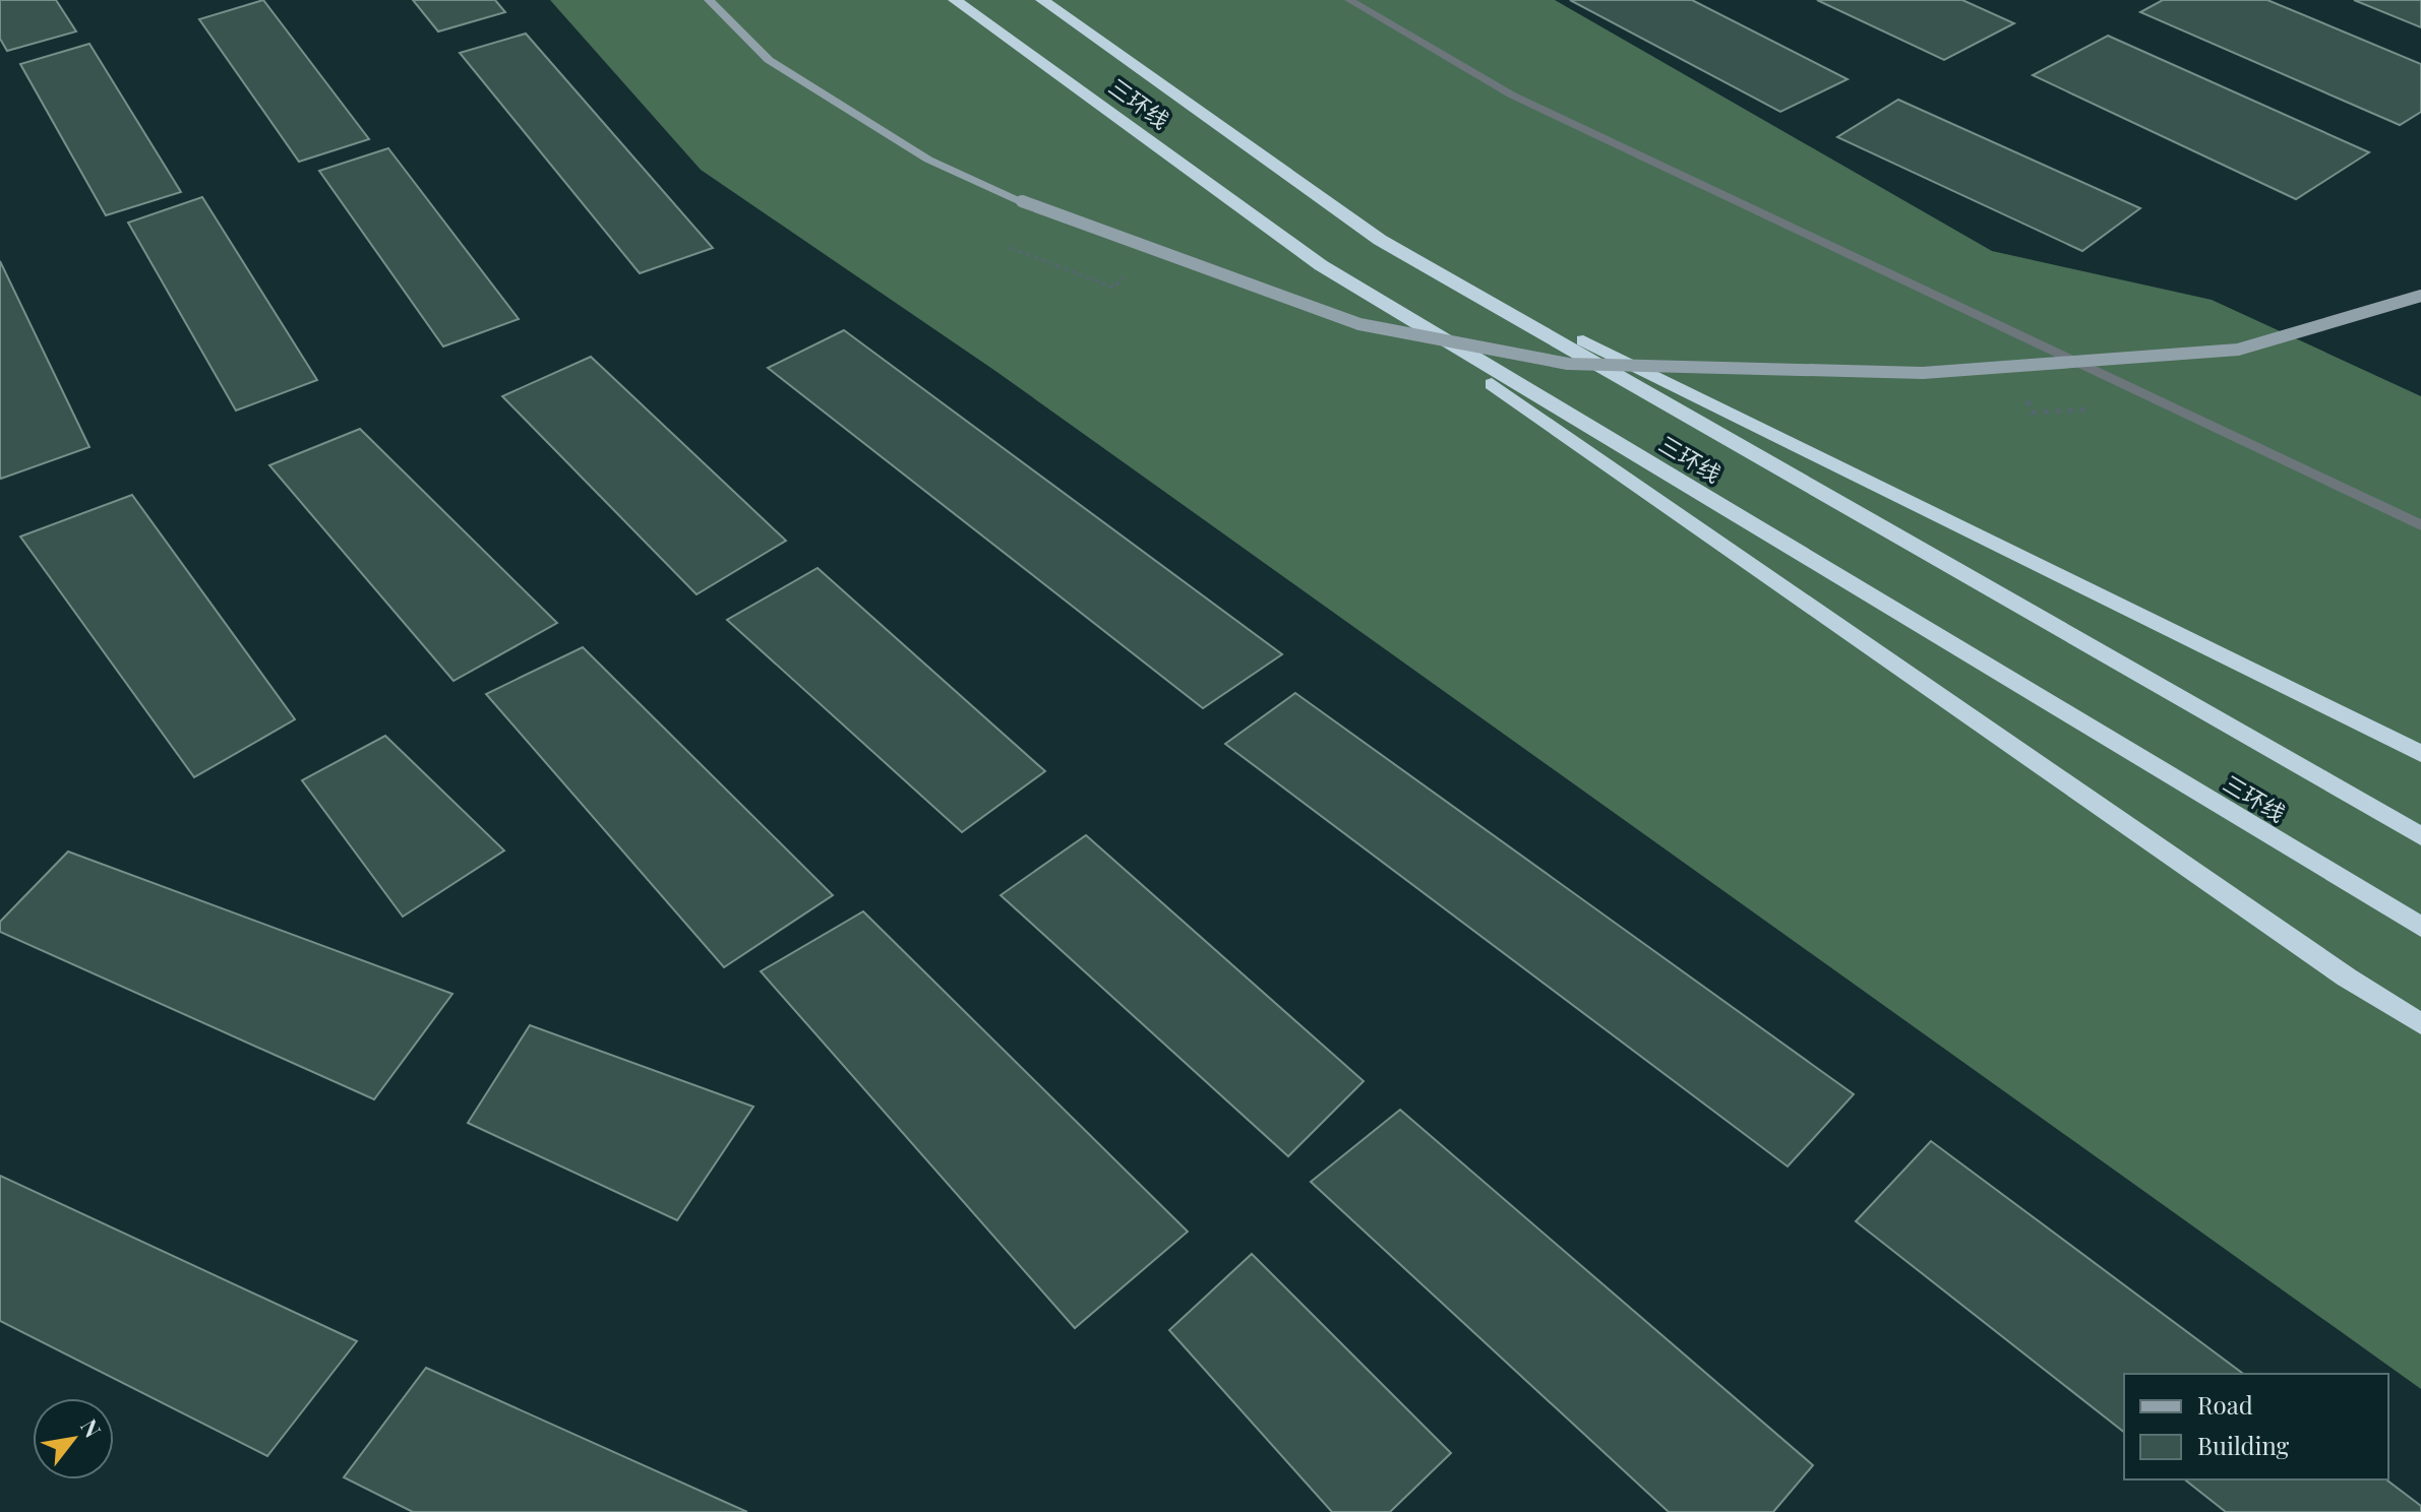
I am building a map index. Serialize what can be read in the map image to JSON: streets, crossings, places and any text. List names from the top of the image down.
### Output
{
  "streets": {
    "highway": ["三环线"]
  },
  "legend": ["Road", "Building"],
  "north": "top right"
}
